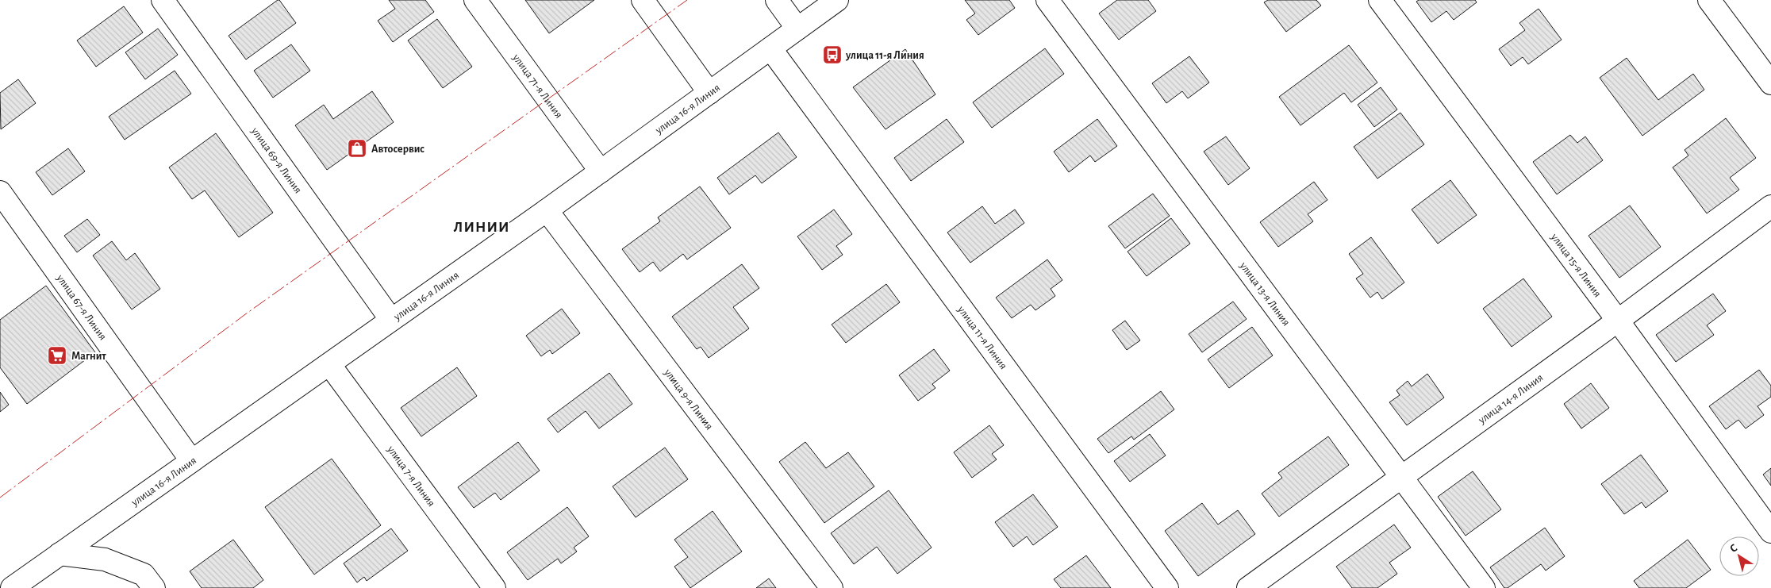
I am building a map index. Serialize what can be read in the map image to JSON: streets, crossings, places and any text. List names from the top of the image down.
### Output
{
  "streets": {
    "street": [
      "улица 71-я Линия",
      "улица 16-я Линия",
      "улица 69-я Линия",
      "улица 15-я Линия",
      "улица 13-я Линия",
      "улица 67-я Линия",
      "улица 11-я Линия",
      "улица 14-я Линия",
      "улица 9-я Линия",
      "улица 7-я Линия"
    ]
  },
  "crossings": [
    ["улица 71-я Линия", "улица 16-я Линия"],
    ["улица 16-я Линия", "улица 69-я Линия"],
    ["улица 16-я Линия", "улица 67-я Линия"],
    ["улица 16-я Линия", "улица 11-я Линия"],
    ["улица 16-я Линия", "улица 9-я Линия"],
    ["улица 16-я Линия", "улица 7-я Линия"],
    ["улица 15-я Линия", "улица 14-я Линия"],
    ["улица 13-я Линия", "улица 14-я Линия"]
  ],
  "districts": ["ЛИНИИ"],
  "places": {
    "bus stop": ["улица 11-я Линия"],
    "shop": ["Автосервис"],
    "supermarket": ["Магнит"]
  },
  "north": "top left"
}
